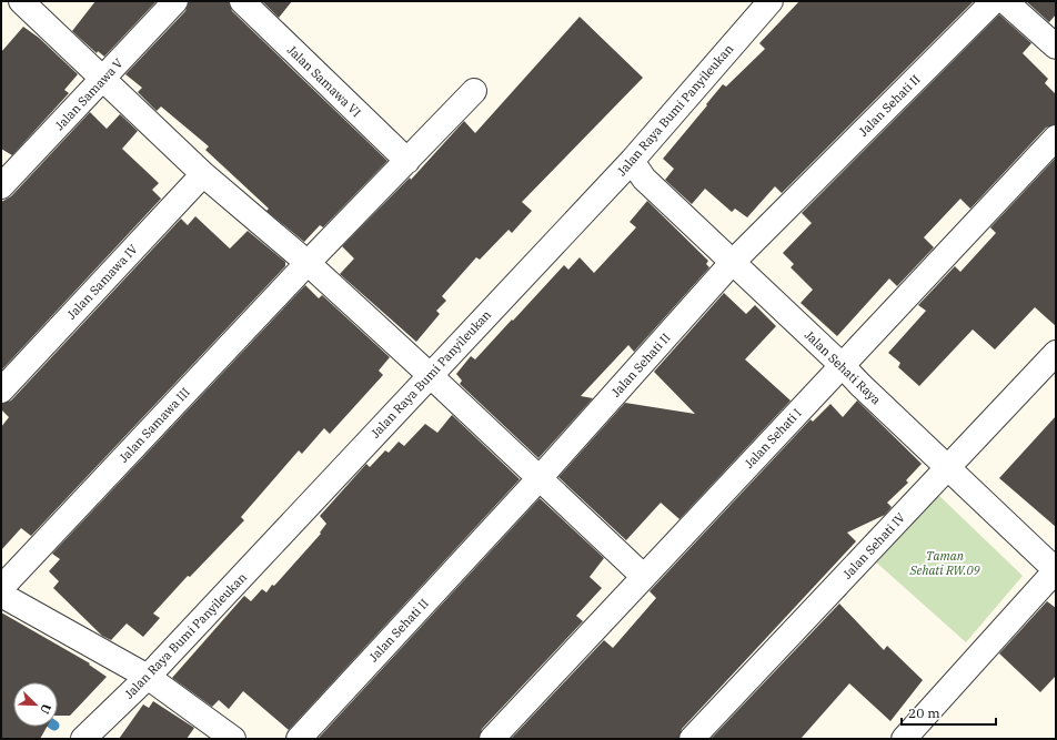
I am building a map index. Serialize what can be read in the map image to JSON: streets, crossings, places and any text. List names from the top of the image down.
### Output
{
  "streets": {
    "street": [
      "Jalan Samawa VI",
      "Jalan Samawa V",
      "Jalan Sehati II",
      "Jalan Raya Bumi Panyileukan",
      "Jalan Samawa IV",
      "Jalan Sehati Raya",
      "Jalan Samawa III",
      "Jalan Sehati I",
      "Jalan Sehati IV"
    ]
  },
  "crossings": [
    ["Jalan Sehati II", "Jalan Sehati Raya"],
    ["Jalan Raya Bumi Panyileukan", "Jalan Sehati Raya"],
    ["Jalan Sehati Raya", "Jalan Sehati I"],
    ["Jalan Sehati Raya", "Jalan Sehati IV"]
  ],
  "parks": ["Taman Sehati RW.09"],
  "scale_bar": "20 m",
  "north": "bottom right"
}
